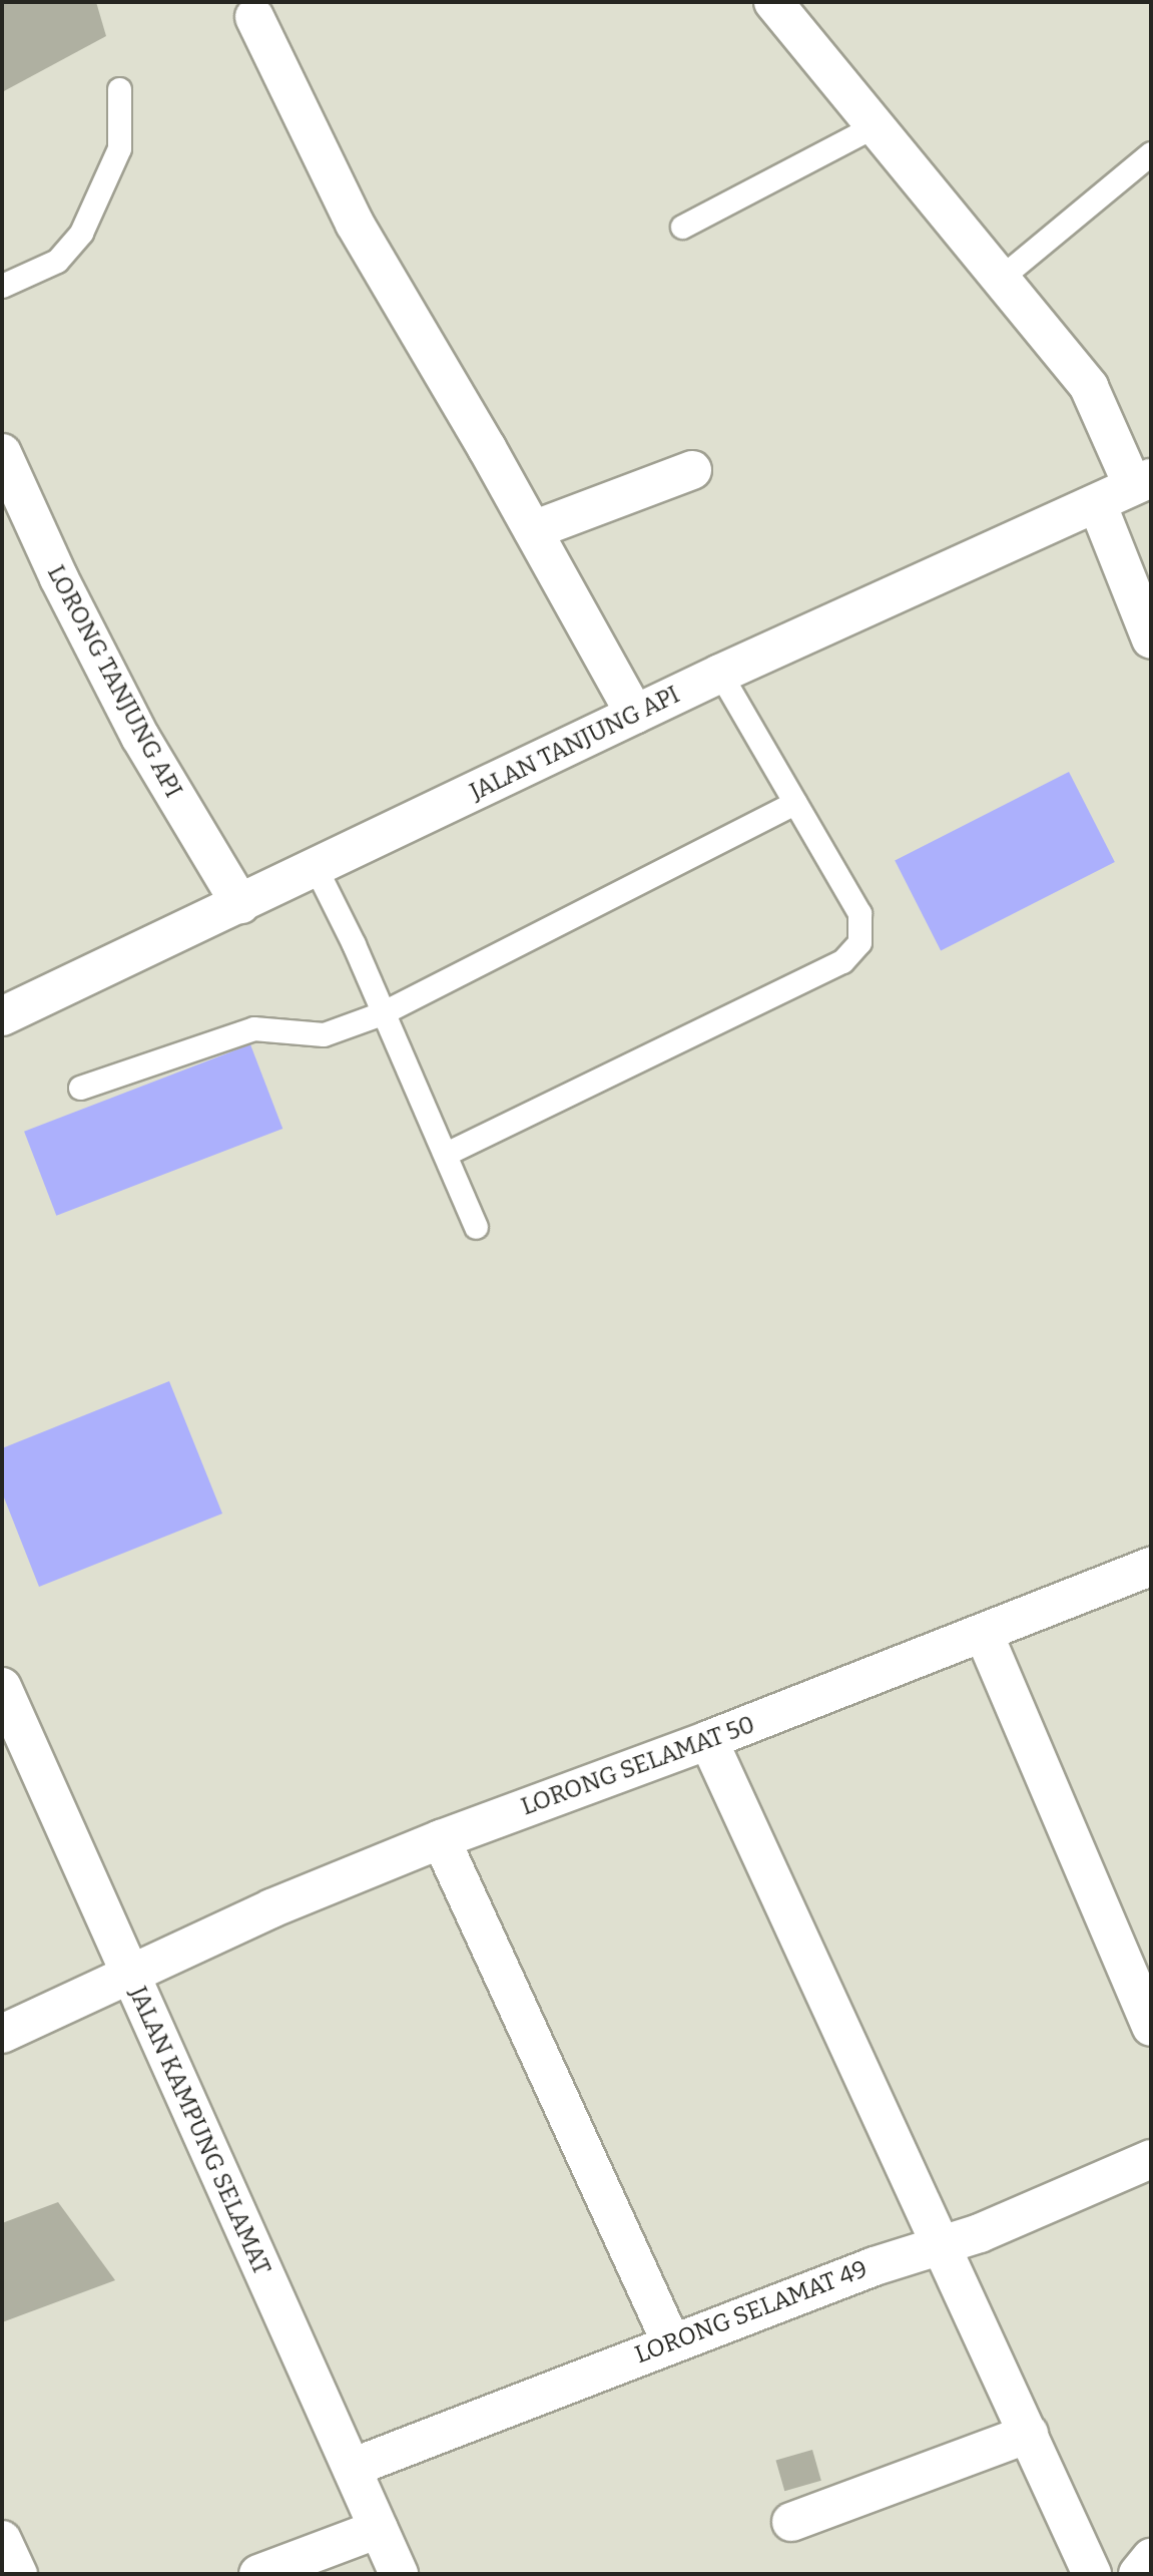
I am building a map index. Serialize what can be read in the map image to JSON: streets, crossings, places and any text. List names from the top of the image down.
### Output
{
  "streets": {
    "street": [
      "LORONG TANJUNG API",
      "JALAN TANJUNG API",
      "LORONG SELAMAT 50",
      "JALAN KAMPUNG SELAMAT",
      "LORONG SELAMAT 49"
    ]
  },
  "crossings": [
    ["LORONG TANJUNG API", "JALAN TANJUNG API"],
    ["LORONG SELAMAT 50", "JALAN KAMPUNG SELAMAT"],
    ["JALAN KAMPUNG SELAMAT", "LORONG SELAMAT 49"]
  ]
}
